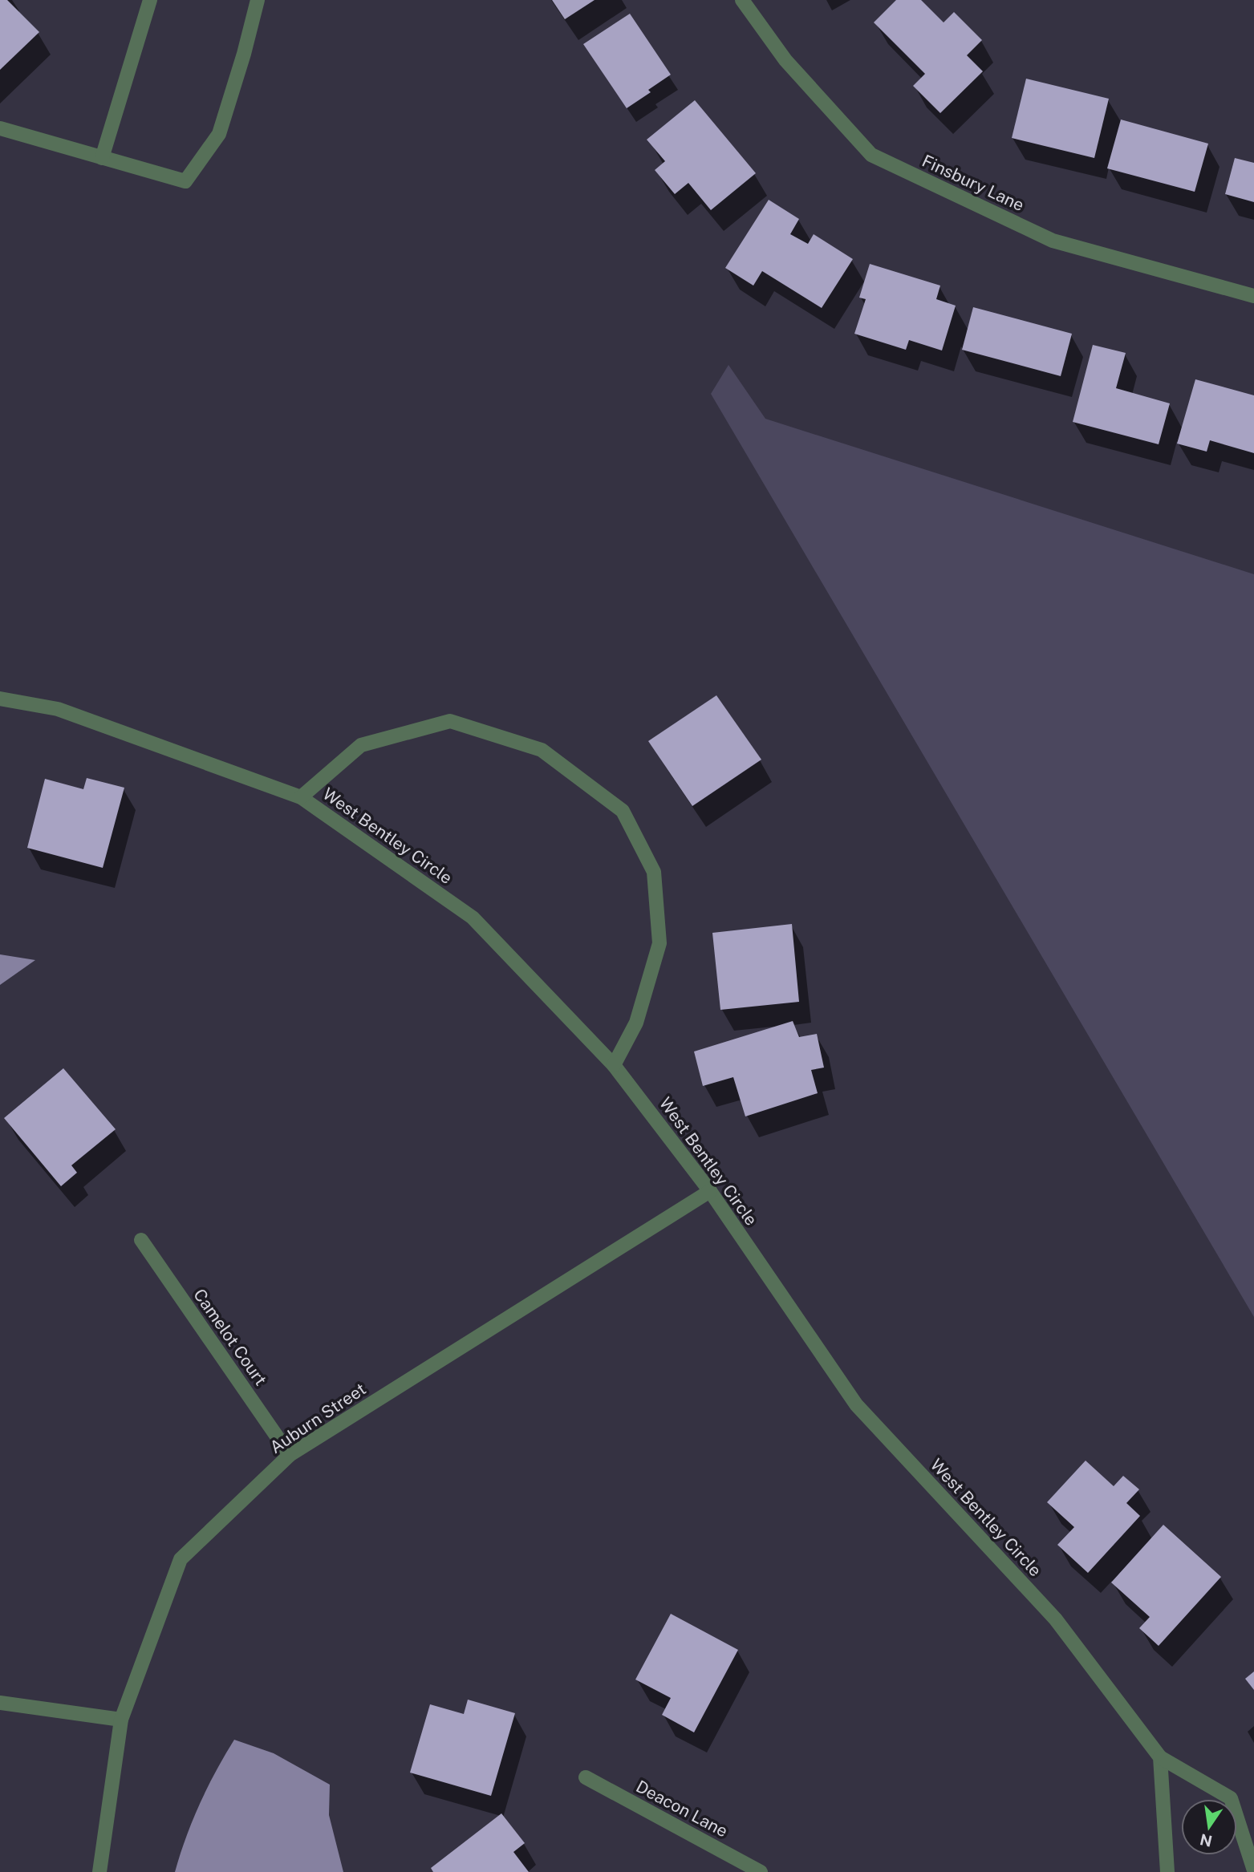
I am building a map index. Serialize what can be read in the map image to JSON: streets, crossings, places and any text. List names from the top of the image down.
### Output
{
  "streets": {
    "street": [
      "Finsbury Lane",
      "West Bentley Circle",
      "Camelot Court",
      "Auburn Street",
      "Deacon Lane"
    ]
  },
  "crossings": [
    ["West Bentley Circle", "Auburn Street"],
    ["Camelot Court", "Auburn Street"]
  ],
  "north": "bottom"
}
